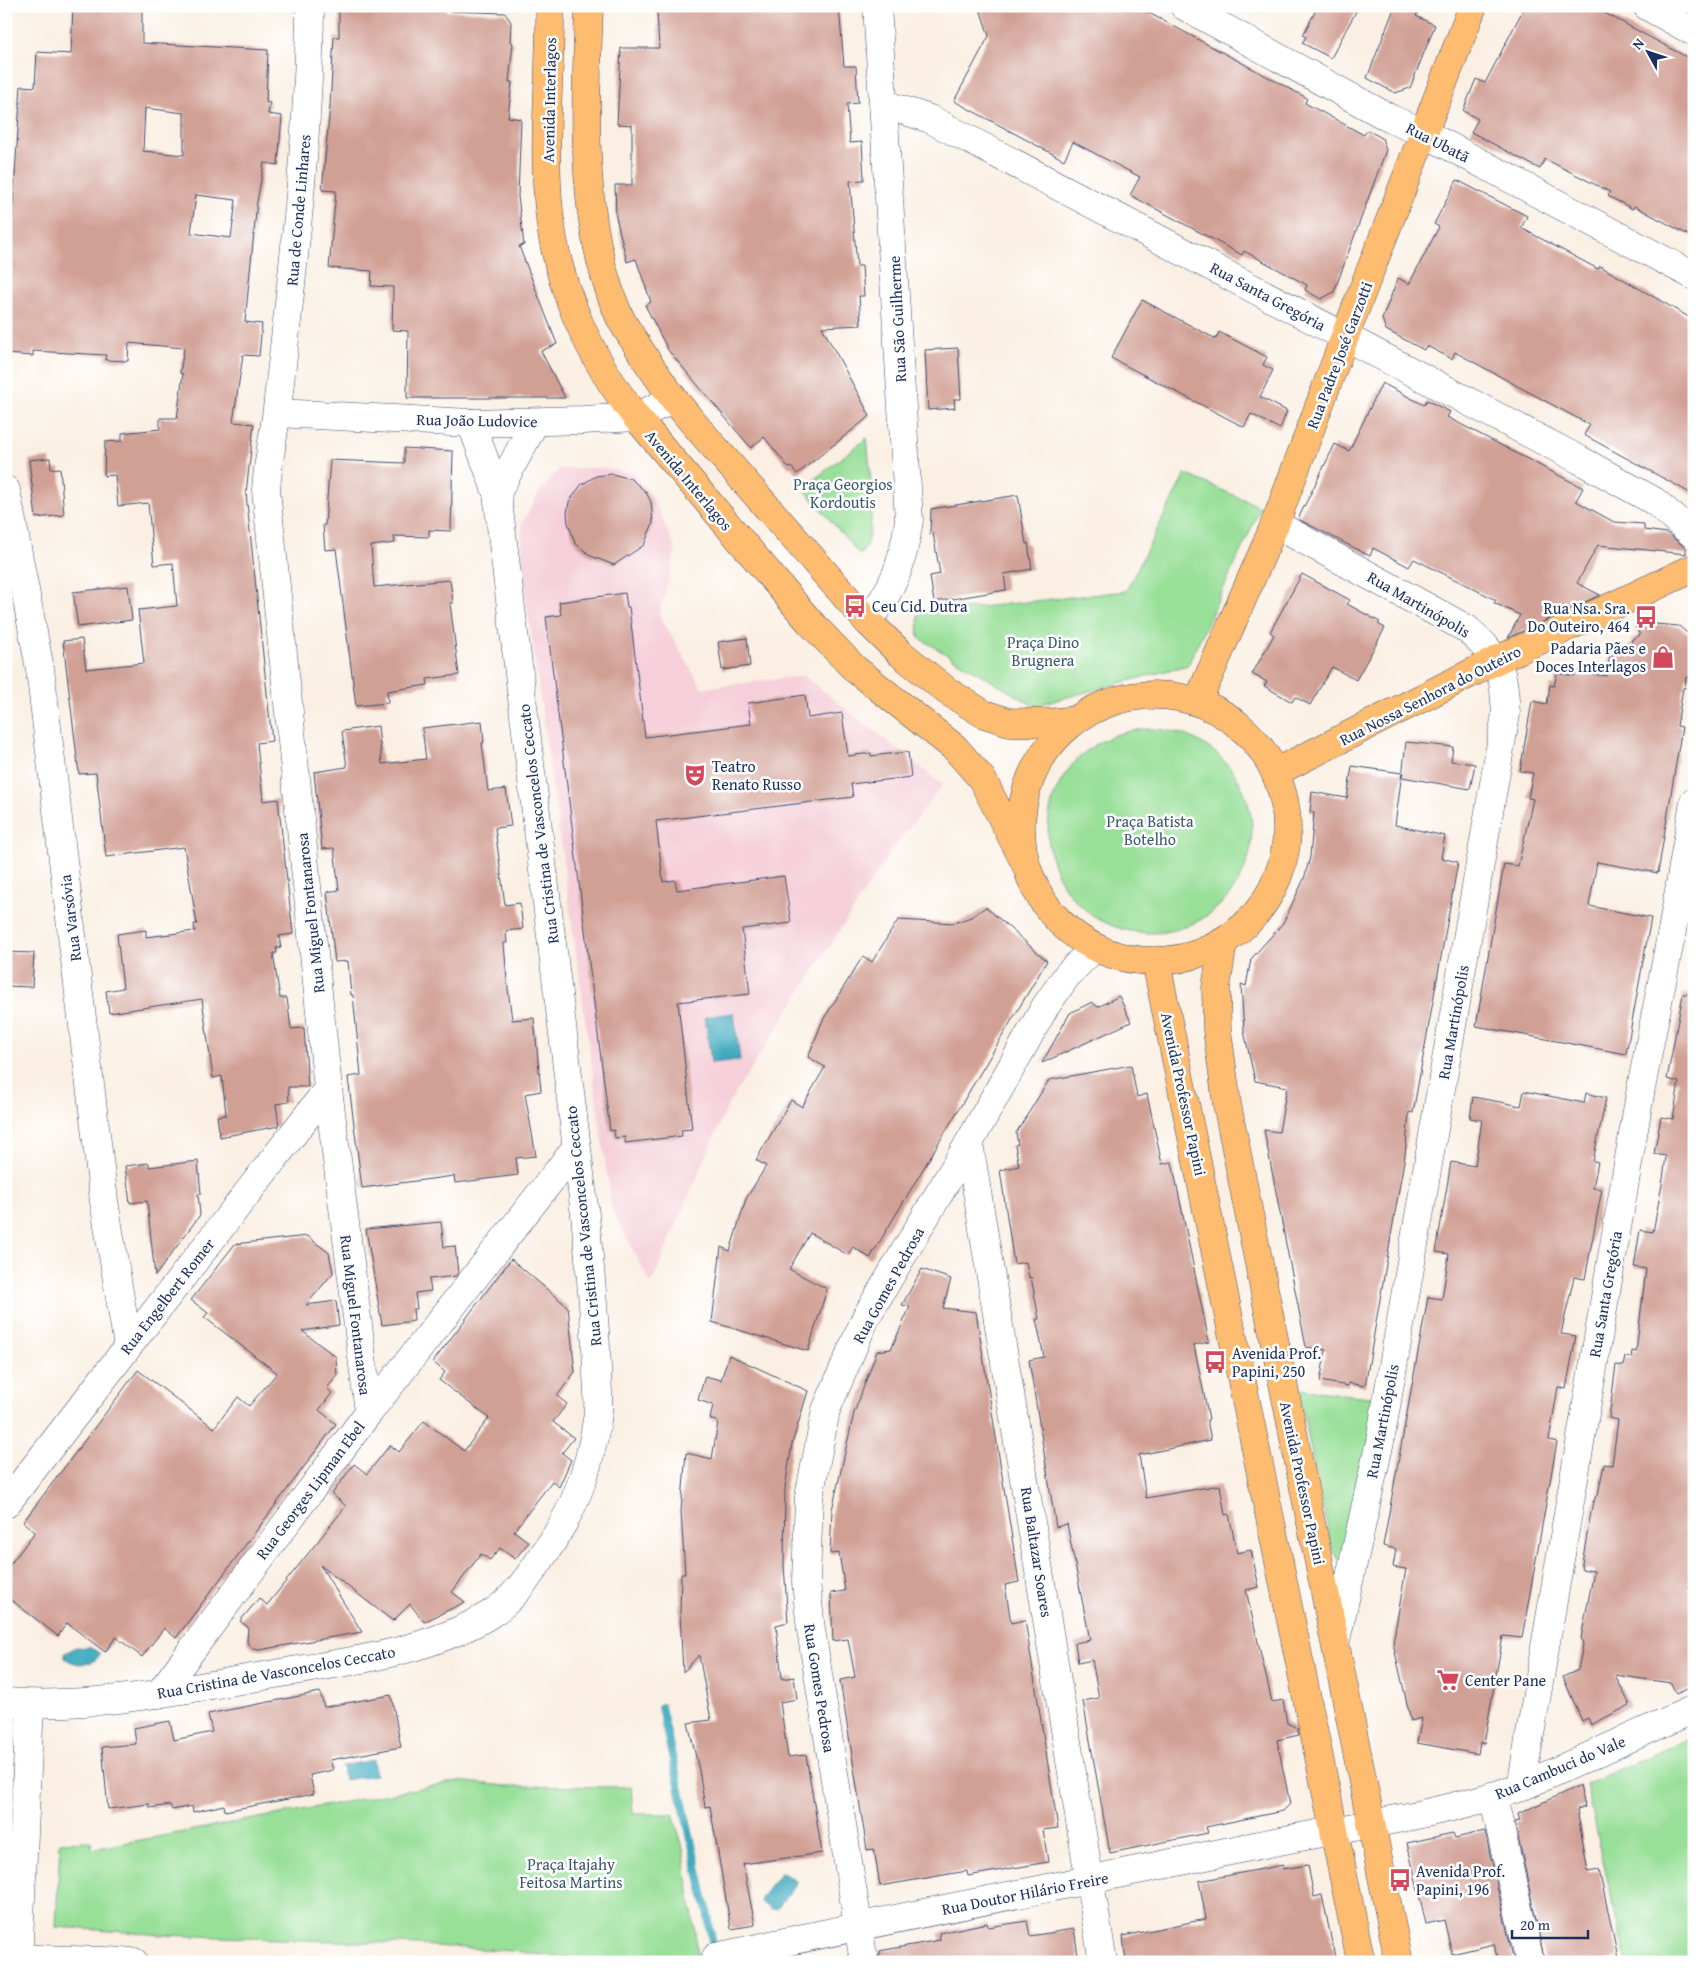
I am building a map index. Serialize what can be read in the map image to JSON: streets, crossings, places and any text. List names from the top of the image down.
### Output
{
  "streets": {
    "main road": [
      "Avenida Interlagos",
      "Rua Padre José Garzotti",
      "Rua Nossa Senhora do Outeiro",
      "Avenida Professor Papini"
    ],
    "street": [
      "Rua Ubatã",
      "Rua de Conde Linhares",
      "Rua Santa Gregória",
      "Rua São Guilherme",
      "Rua João Ludovice",
      "Rua Martinópolis",
      "Rua Cristina de Vasconcelos Ceccato",
      "Rua Miguel Fontanarosa",
      "Rua Varsóvia",
      "Rua Gomes Pedrosa",
      "Rua Engelbert Romer",
      "Rua Georges Lipman Ebel",
      "Rua Baltazar Soares",
      "Rua Cambuci do Vale",
      "Rua Doutor Hilário Freire"
    ]
  },
  "crossings": [
    ["Avenida Interlagos", "Rua João Ludovice"],
    ["Rua Ubatã", "Rua Padre José Garzotti"],
    ["Rua de Conde Linhares", "Rua João Ludovice"],
    ["Rua de Conde Linhares", "Rua Miguel Fontanarosa"],
    ["Rua Santa Gregória", "Rua São Guilherme"],
    ["Rua Santa Gregória", "Rua Padre José Garzotti"],
    ["Rua Santa Gregória", "Rua Cambuci do Vale"],
    ["Rua Padre José Garzotti", "Rua Martinópolis"],
    ["Rua João Ludovice", "Rua Cristina de Vasconcelos Ceccato"],
    ["Rua João Ludovice", "Rua Miguel Fontanarosa"],
    ["Rua Martinópolis", "Rua Nossa Senhora do Outeiro"],
    ["Rua Martinópolis", "Avenida Professor Papini"],
    ["Rua Cristina de Vasconcelos Ceccato", "Rua Georges Lipman Ebel"],
    ["Rua Miguel Fontanarosa", "Rua Engelbert Romer"],
    ["Rua Miguel Fontanarosa", "Rua Georges Lipman Ebel"],
    ["Rua Varsóvia", "Rua Engelbert Romer"],
    ["Avenida Professor Papini", "Rua Cambuci do Vale"],
    ["Avenida Professor Papini", "Rua Doutor Hilário Freire"],
    ["Rua Gomes Pedrosa", "Rua Baltazar Soares"],
    ["Rua Gomes Pedrosa", "Rua Doutor Hilário Freire"],
    ["Rua Baltazar Soares", "Rua Doutor Hilário Freire"],
    ["Rua Cambuci do Vale", "Rua Doutor Hilário Freire"]
  ],
  "parks": [
    "Praça Georgios Kordoutis",
    "Praça Dino Brugnera",
    "Praça Batista Botelho",
    "Praça Itajahy Feitosa Martins"
  ],
  "places": {
    "bus stop": [
      "Ceu Cid. Dutra",
      "Rua Nsa. Sra. Do Outeiro, 464",
      "Avenida Prof. Papini, 250",
      "Avenida Prof. Papini, 196"
    ],
    "shop": ["Padaria Pães e Doces Interlagos"],
    "theatre": ["Teatro Renato Russo"],
    "supermarket": ["Center Pane"]
  },
  "scale_bar": "20 m",
  "north": "top left"
}
